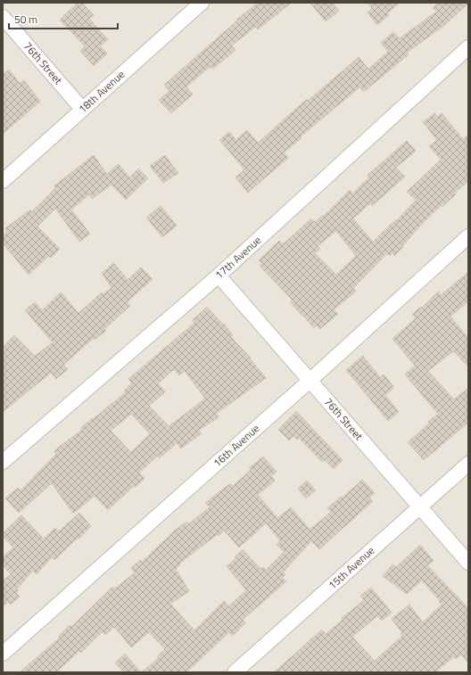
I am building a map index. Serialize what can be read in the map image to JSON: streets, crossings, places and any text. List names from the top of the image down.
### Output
{
  "streets": {
    "street": [
      "76th Street",
      "18th Avenue",
      "17th Avenue",
      "16th Avenue",
      "15th Avenue"
    ]
  },
  "crossings": [
    ["76th Street", "18th Avenue"],
    ["76th Street", "17th Avenue"],
    ["76th Street", "16th Avenue"],
    ["76th Street", "15th Avenue"]
  ],
  "scale_bar": "50 m"
}
